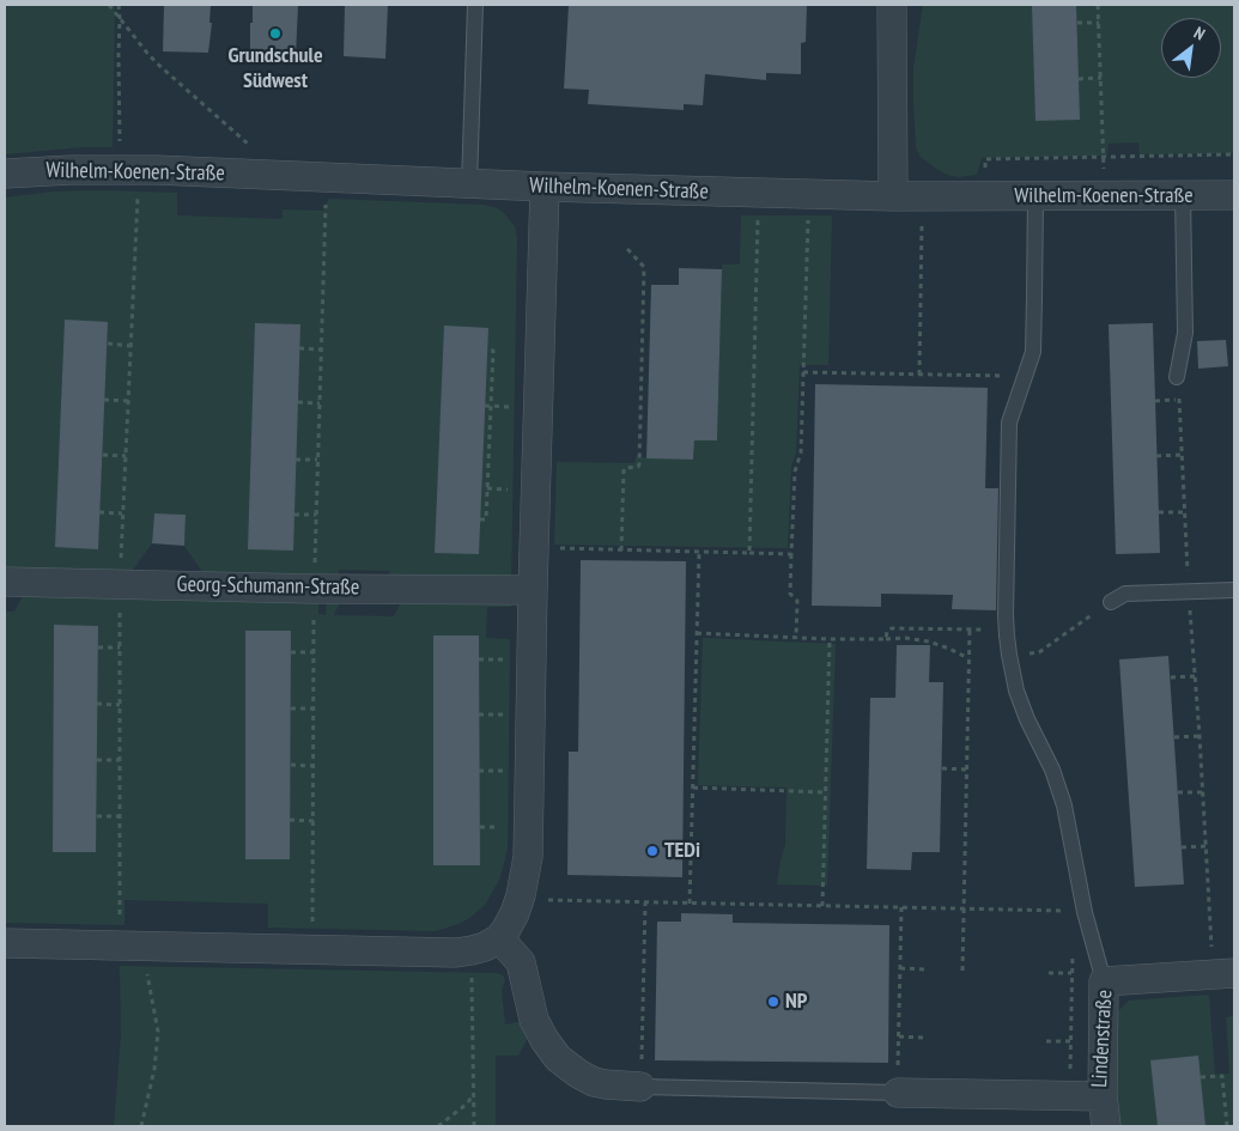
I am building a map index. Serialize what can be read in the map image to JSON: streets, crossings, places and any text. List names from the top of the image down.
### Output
{
  "streets": {
    "street": ["Wilhelm-Koenen-Straße", "Georg-Schumann-Straße", "Lindenstraße"]
  },
  "places": ["Grundschule Südwest", "TEDi", "NP"],
  "north": "top right"
}
